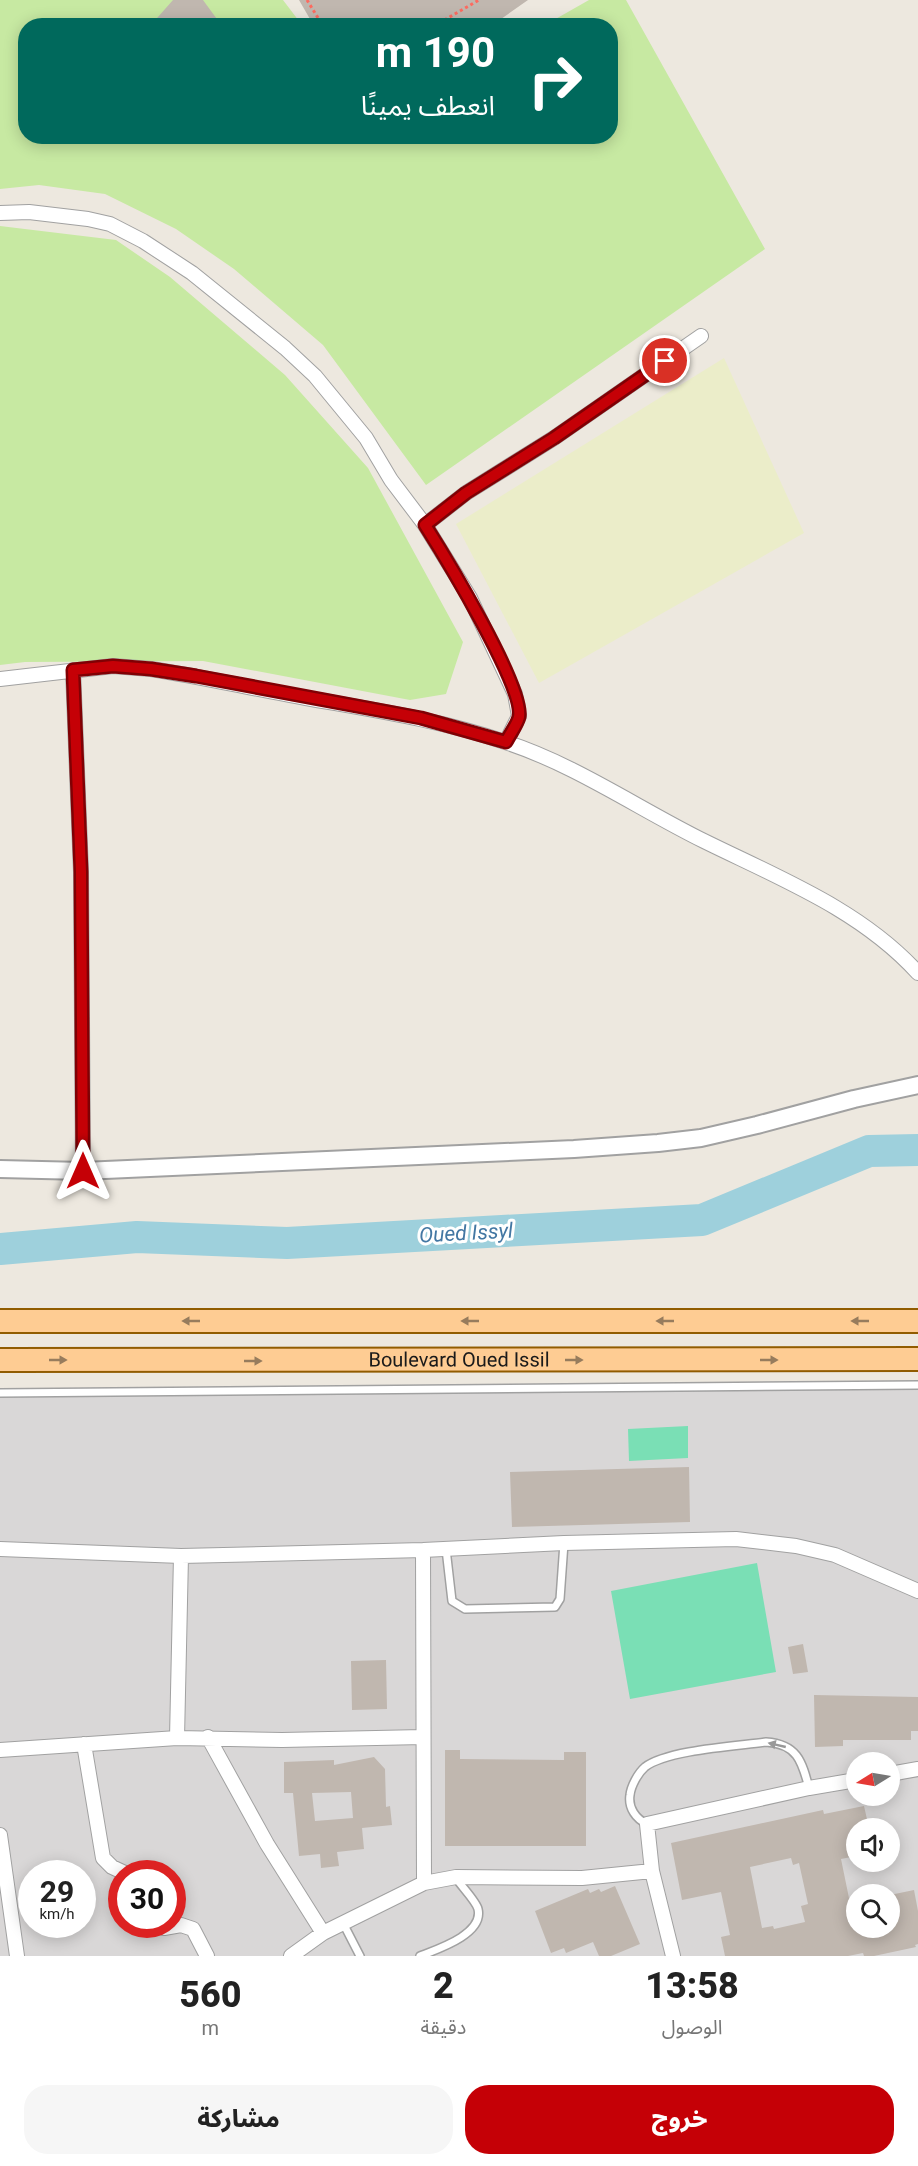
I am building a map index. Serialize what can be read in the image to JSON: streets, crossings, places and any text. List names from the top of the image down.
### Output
{
  "streets": {
    "main road": ["Boulevard Oued Issil"]
  },
  "water": ["Oued Issyl"],
  "north": "left",
  "page": {
    "turn": ["190 m", "انعطف يمينًا"],
    "speed": "29 km/h",
    "limit": "30",
    "eta": [
      "13:58",
      "الوصول",
      "2",
      "دقيقة",
      "560",
      "m"
    ],
    "buttons": ["خروج", "مشاركة"]
  }
}
